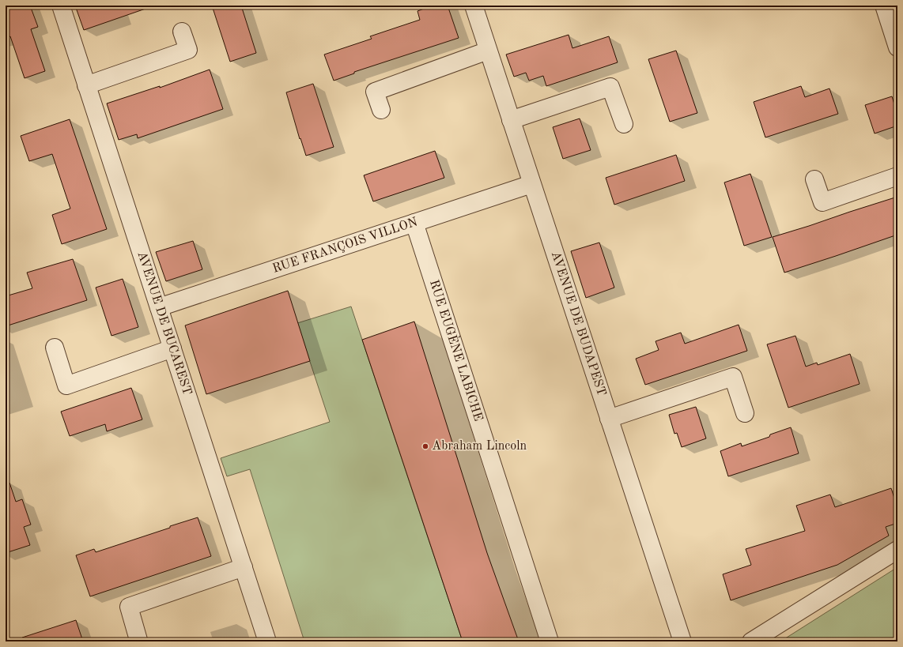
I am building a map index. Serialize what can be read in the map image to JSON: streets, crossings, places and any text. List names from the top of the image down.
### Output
{
  "streets": {
    "street": [
      "RUE FRANÇOIS VILLON",
      "AVENUE DE BUCAREST",
      "AVENUE DE BUDAPEST",
      "RUE EUGÈNE LABICHE"
    ]
  },
  "crossings": [
    ["RUE FRANÇOIS VILLON", "AVENUE DE BUCAREST"],
    ["RUE FRANÇOIS VILLON", "AVENUE DE BUDAPEST"],
    ["RUE FRANÇOIS VILLON", "RUE EUGÈNE LABICHE"]
  ],
  "places": ["Abraham Lincoln"]
}
